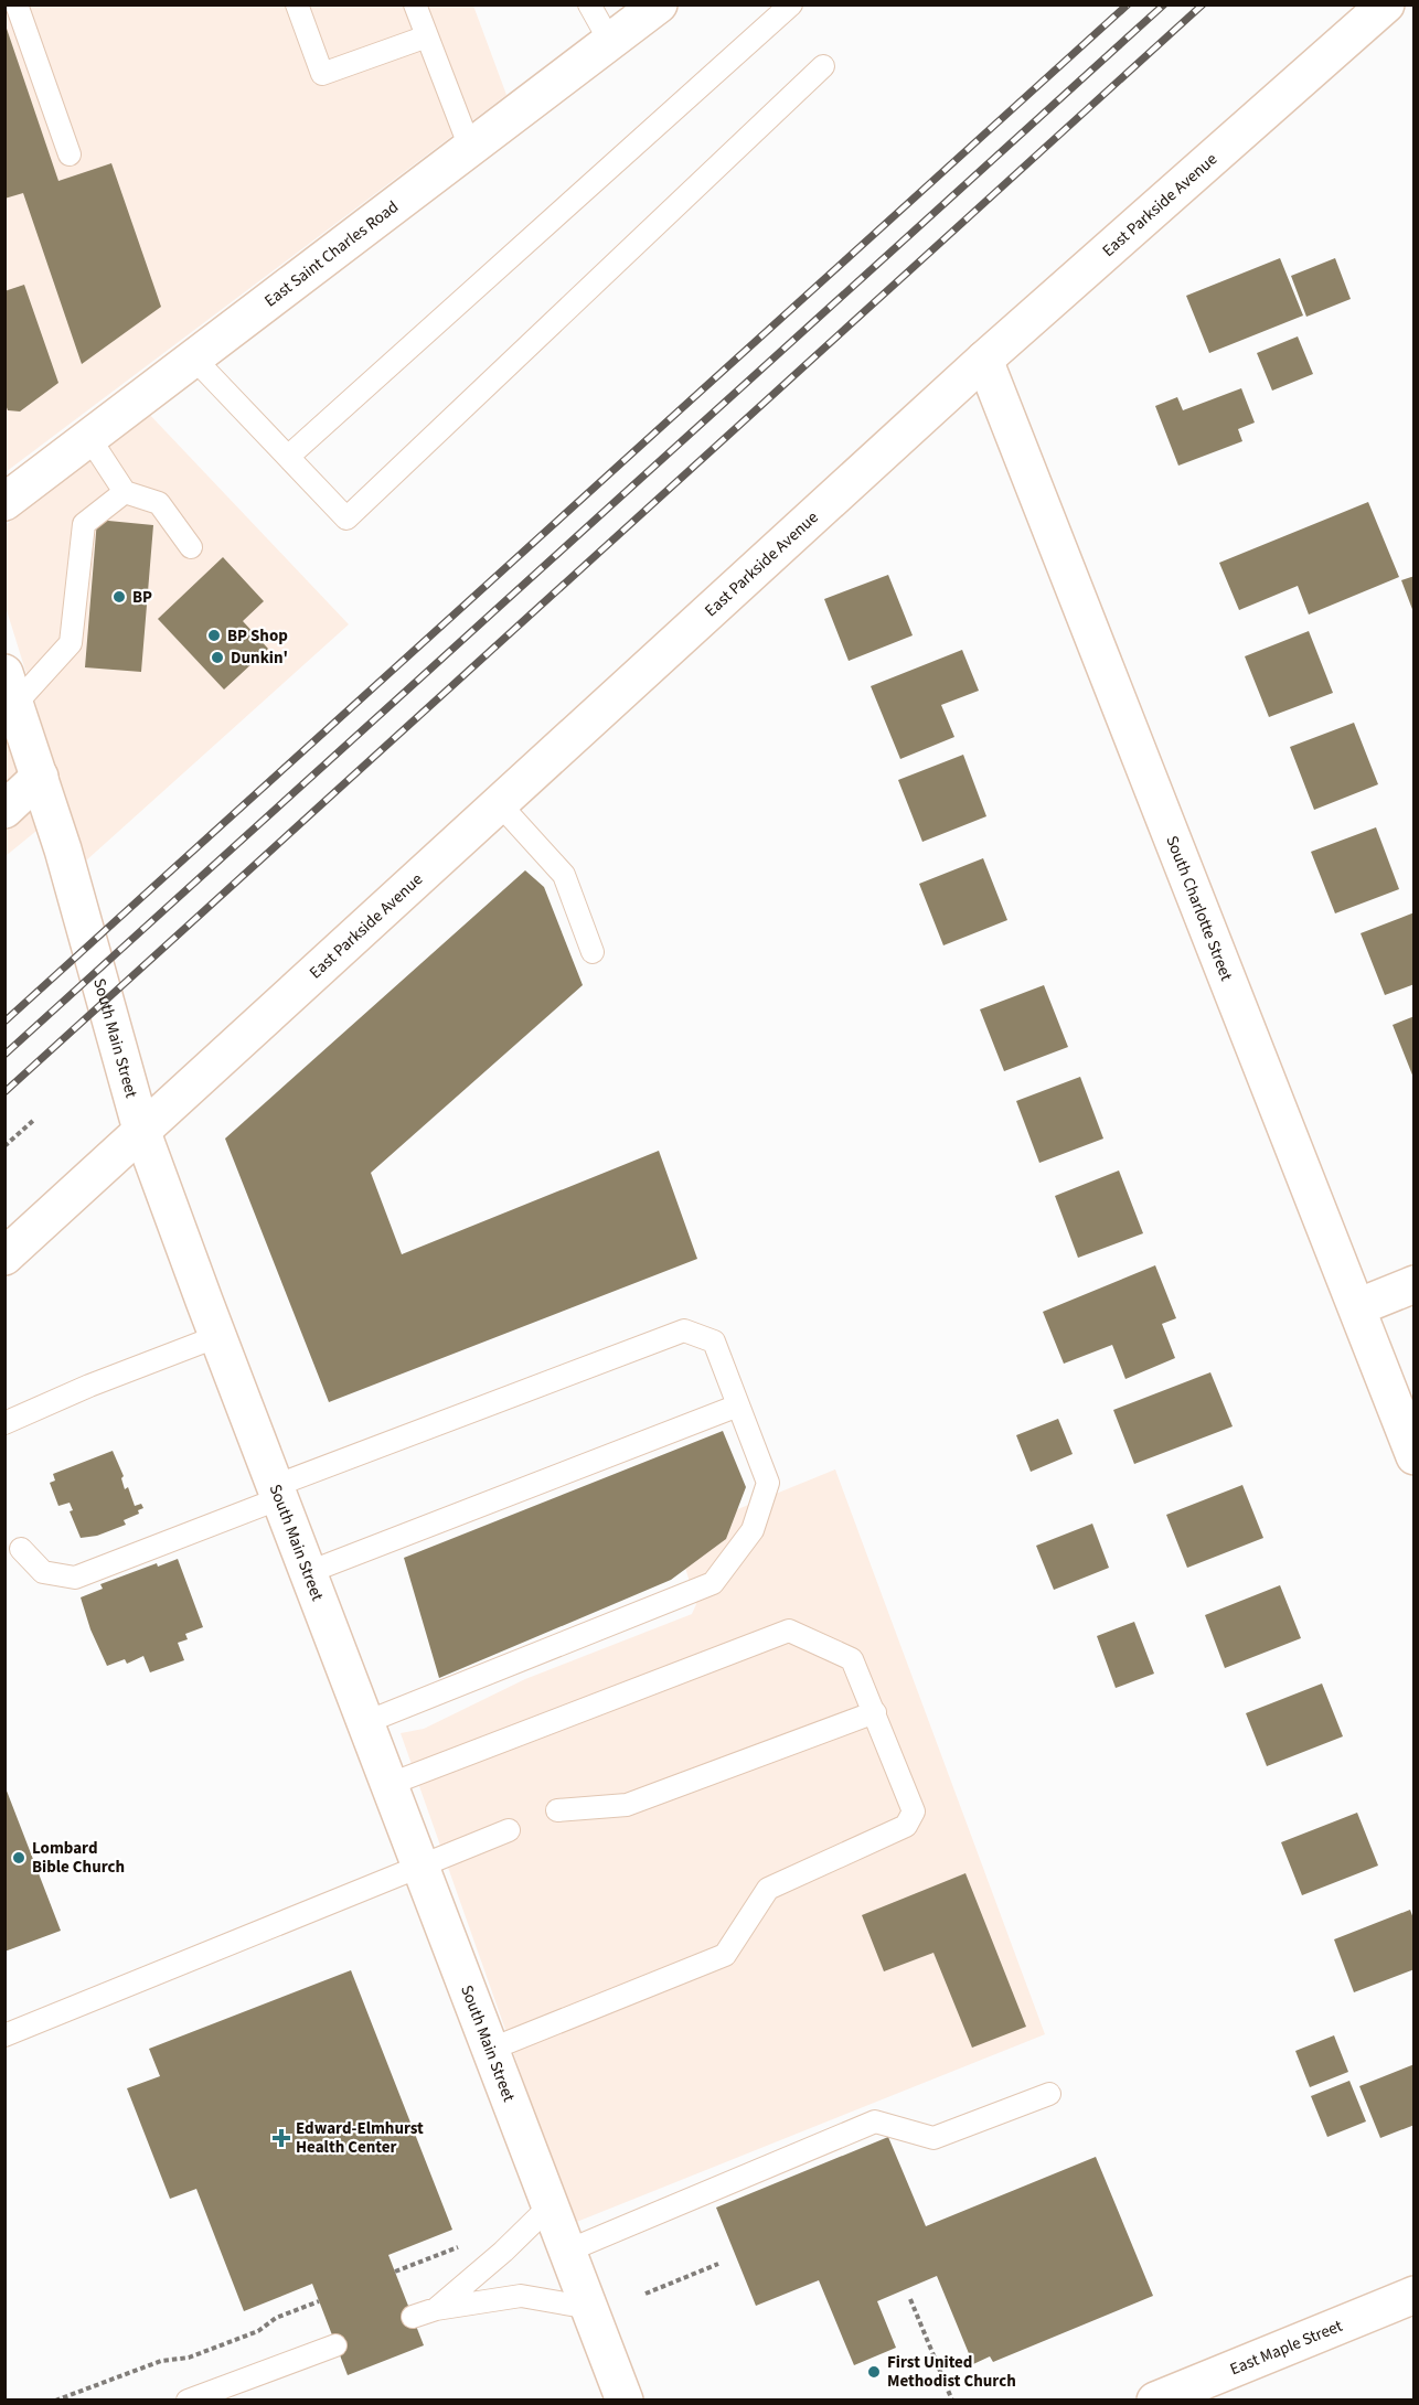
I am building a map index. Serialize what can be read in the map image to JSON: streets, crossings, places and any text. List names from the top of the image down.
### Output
{
  "streets": {
    "street": [
      "East Parkside Avenue",
      "East Saint Charles Road",
      "South Charlotte Street",
      "South Main Street",
      "East Maple Street"
    ]
  },
  "crossings": [
    ["East Parkside Avenue", "South Charlotte Street"],
    ["East Parkside Avenue", "South Main Street"]
  ],
  "places": {
    "other": [
      "BP",
      "BP Shop",
      "Dunkin'",
      "Lombard Bible Church",
      "First United Methodist Church"
    ],
    "health": ["Edward-Elmhurst Health Center"]
  }
}
